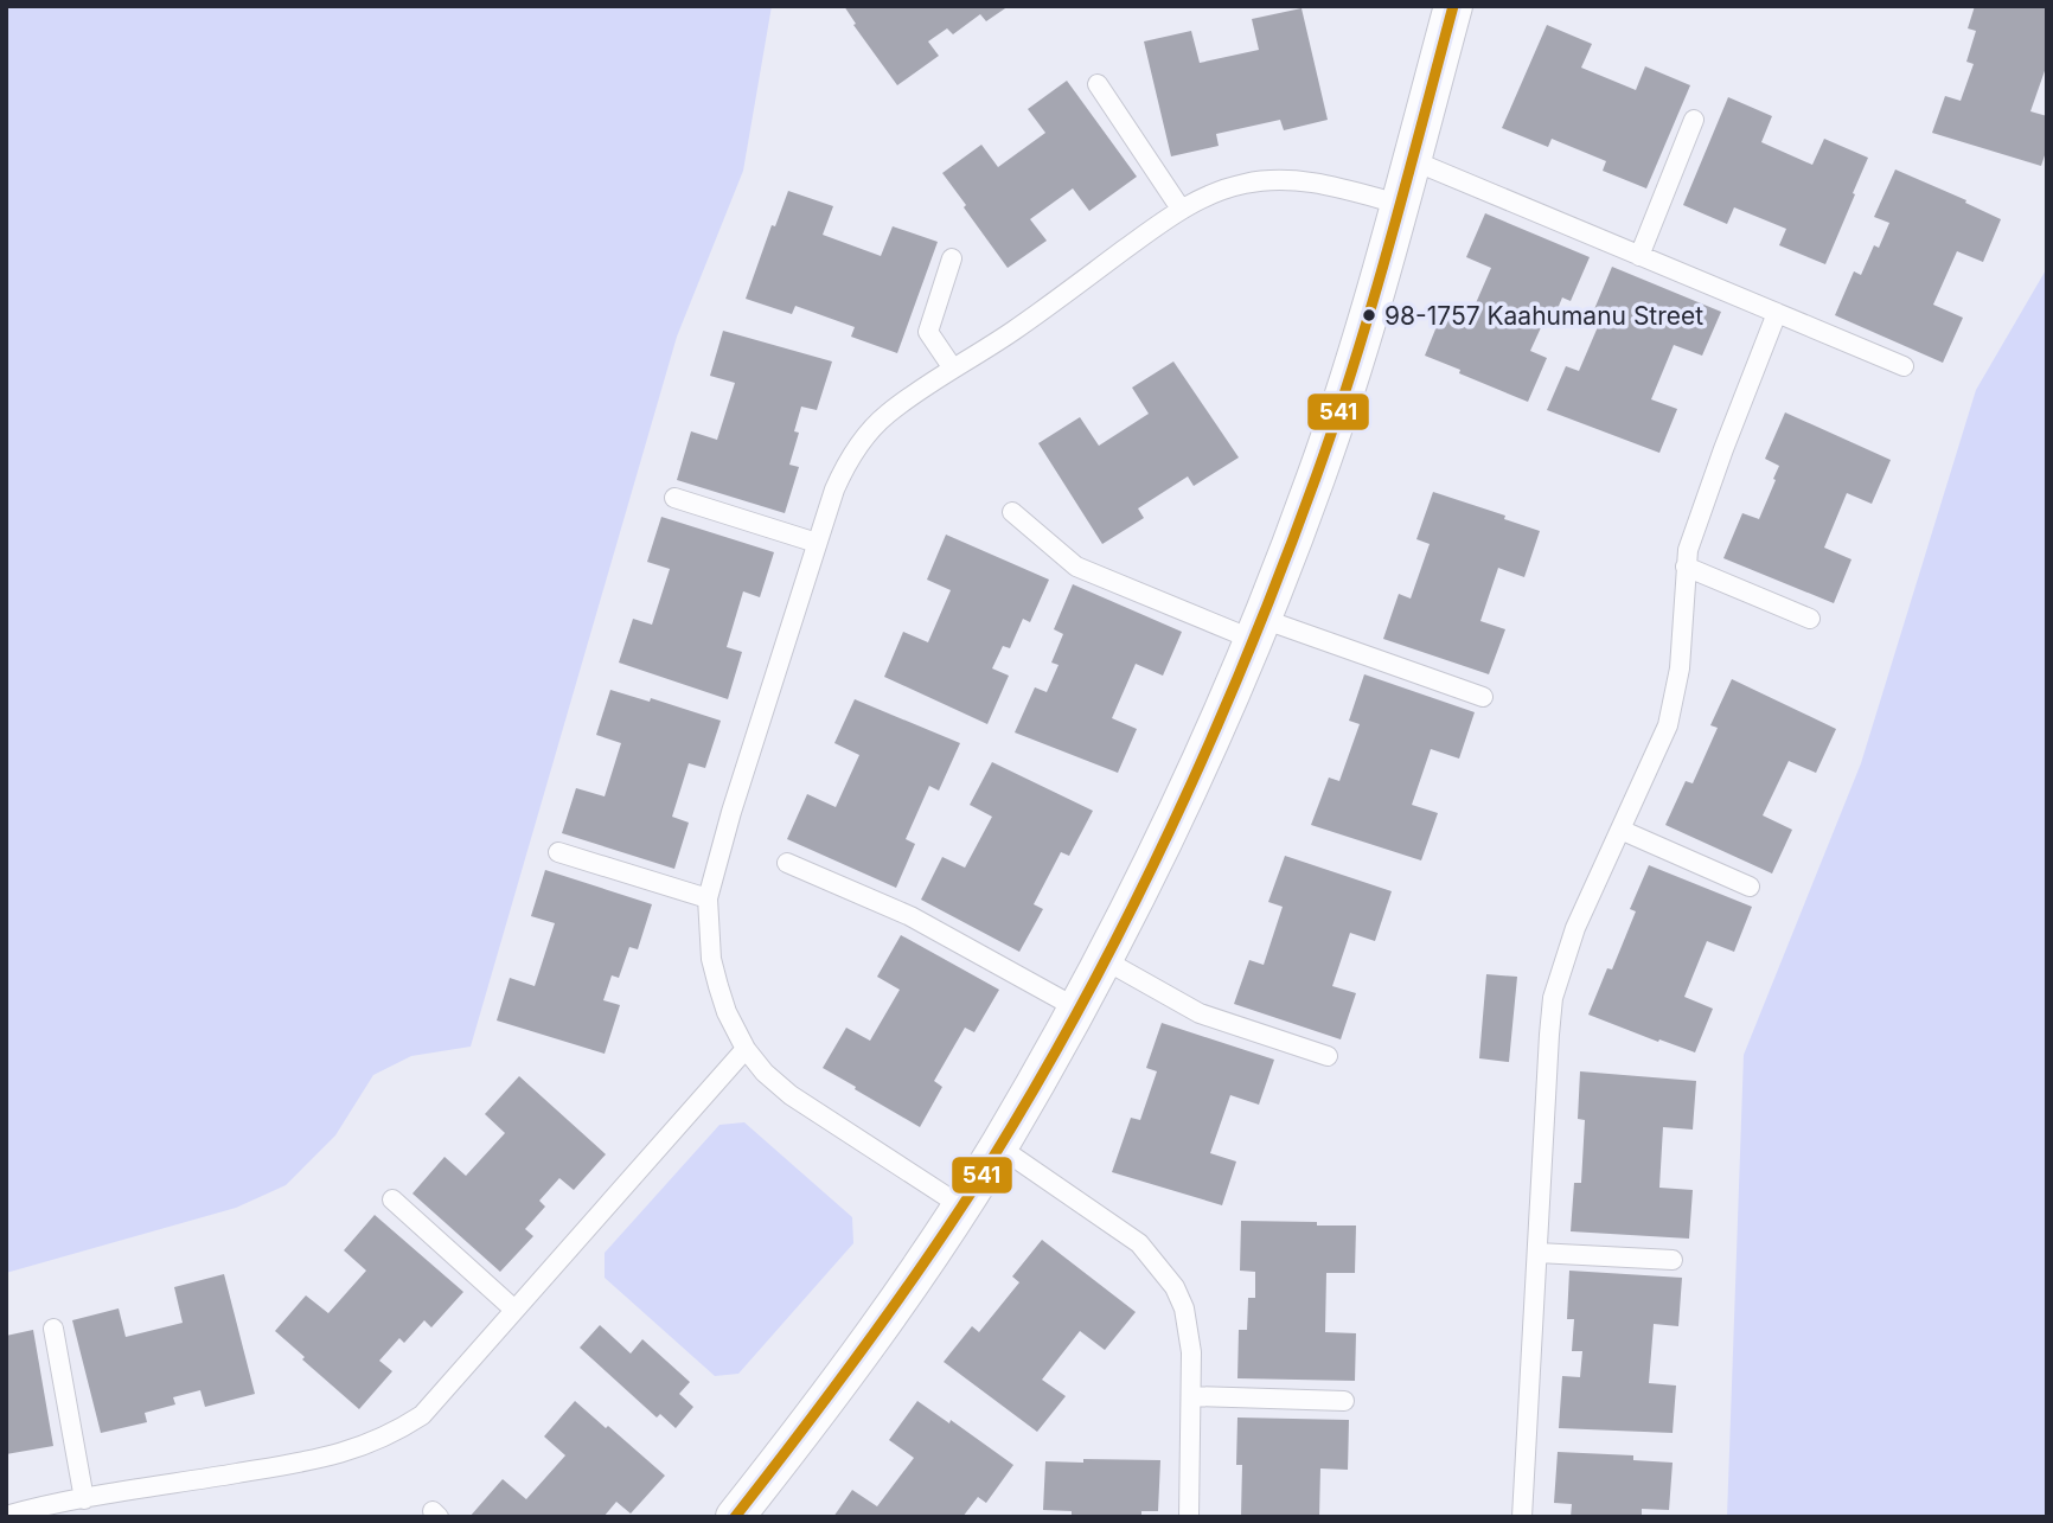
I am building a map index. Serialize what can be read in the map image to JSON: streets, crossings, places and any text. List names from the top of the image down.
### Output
{
  "places": ["98-1757 Kaahumanu Street"],
  "lines": ["transit line 541"]
}
